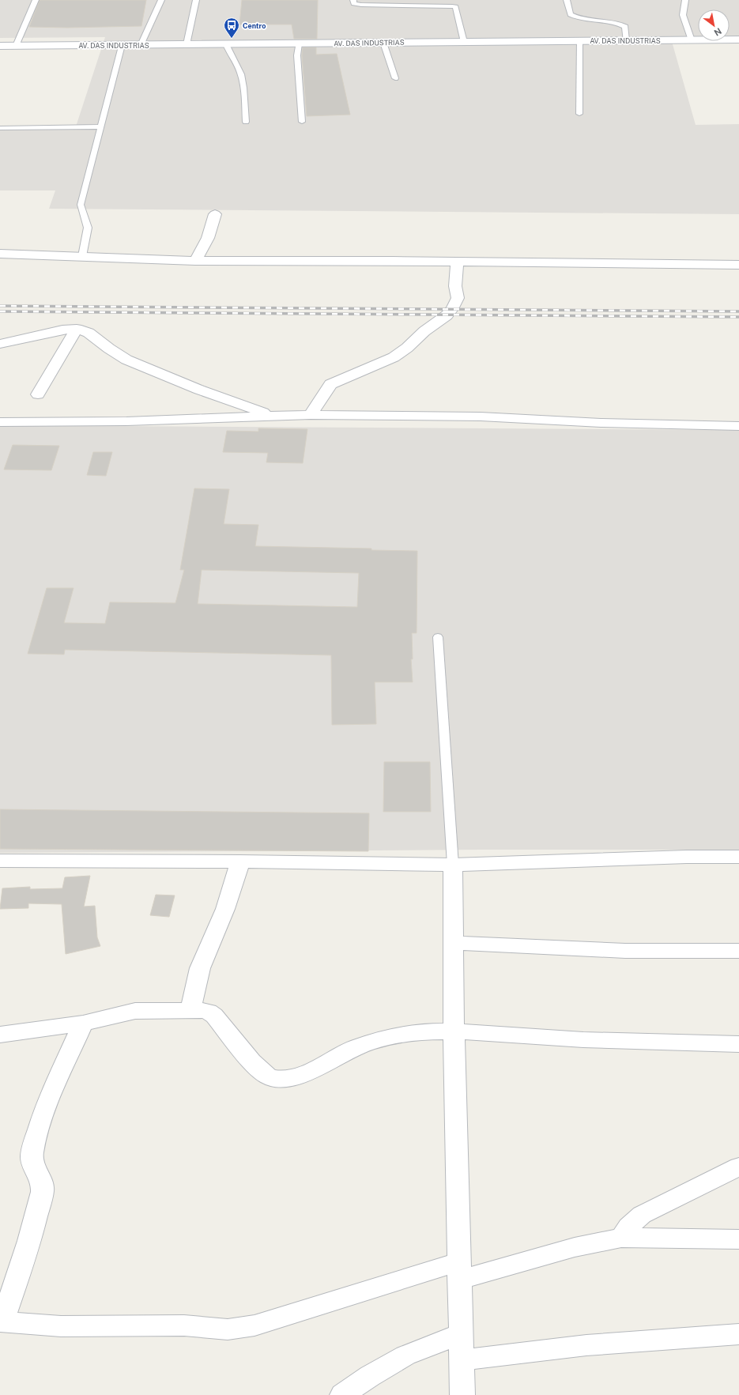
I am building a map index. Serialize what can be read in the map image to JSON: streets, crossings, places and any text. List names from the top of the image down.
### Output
{
  "streets": {
    "street": ["AV. DAS INDUSTRIAS"]
  },
  "places": {
    "bus stop": ["Centro"]
  },
  "north": "bottom right"
}
